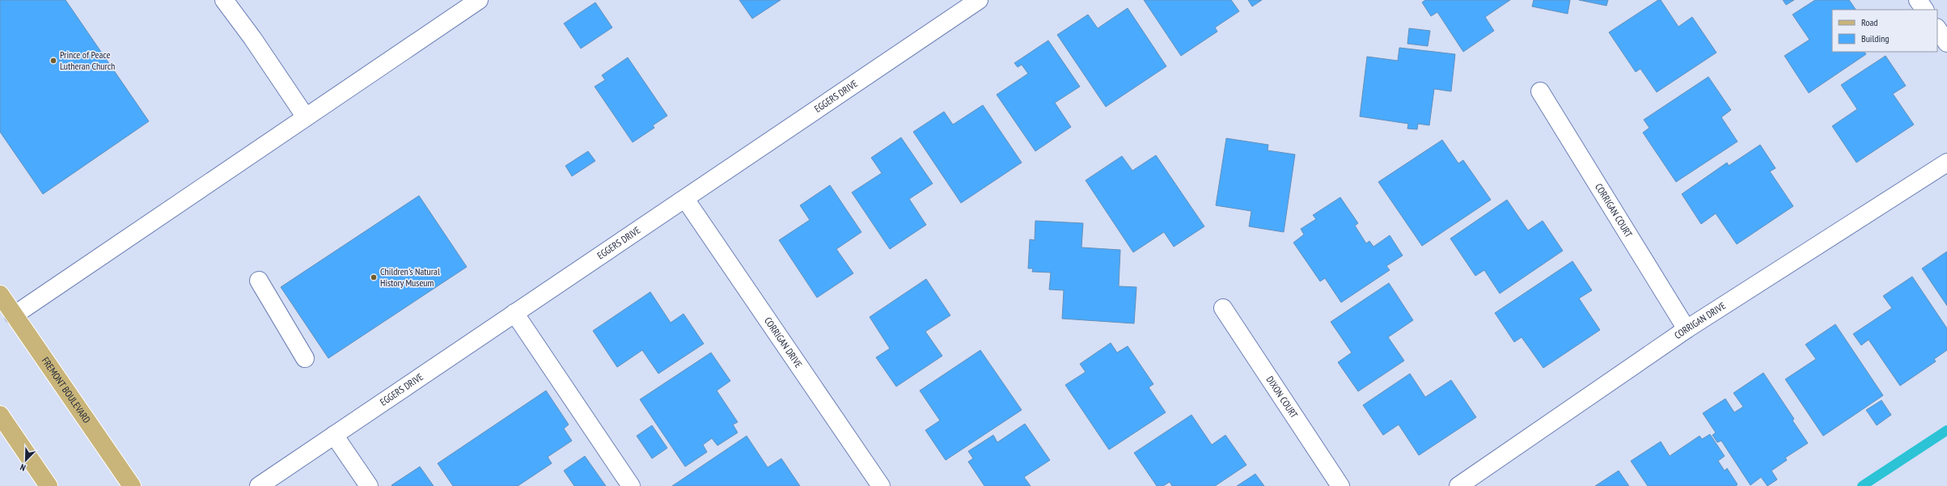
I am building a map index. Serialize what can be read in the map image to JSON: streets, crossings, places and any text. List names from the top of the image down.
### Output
{
  "streets": {
    "main road": ["FREMONT BOULEVARD"],
    "street": [
      "EGGERS DRIVE",
      "CORRIGAN COURT",
      "CORRIGAN DRIVE",
      "DIXON COURT"
    ]
  },
  "crossings": [
    ["EGGERS DRIVE", "CORRIGAN DRIVE"],
    ["CORRIGAN COURT", "CORRIGAN DRIVE"]
  ],
  "places": ["Prince of Peace Lutheran Church", "Children's Natural History Museum"],
  "legend": ["Road", "Building"],
  "north": "bottom left"
}
